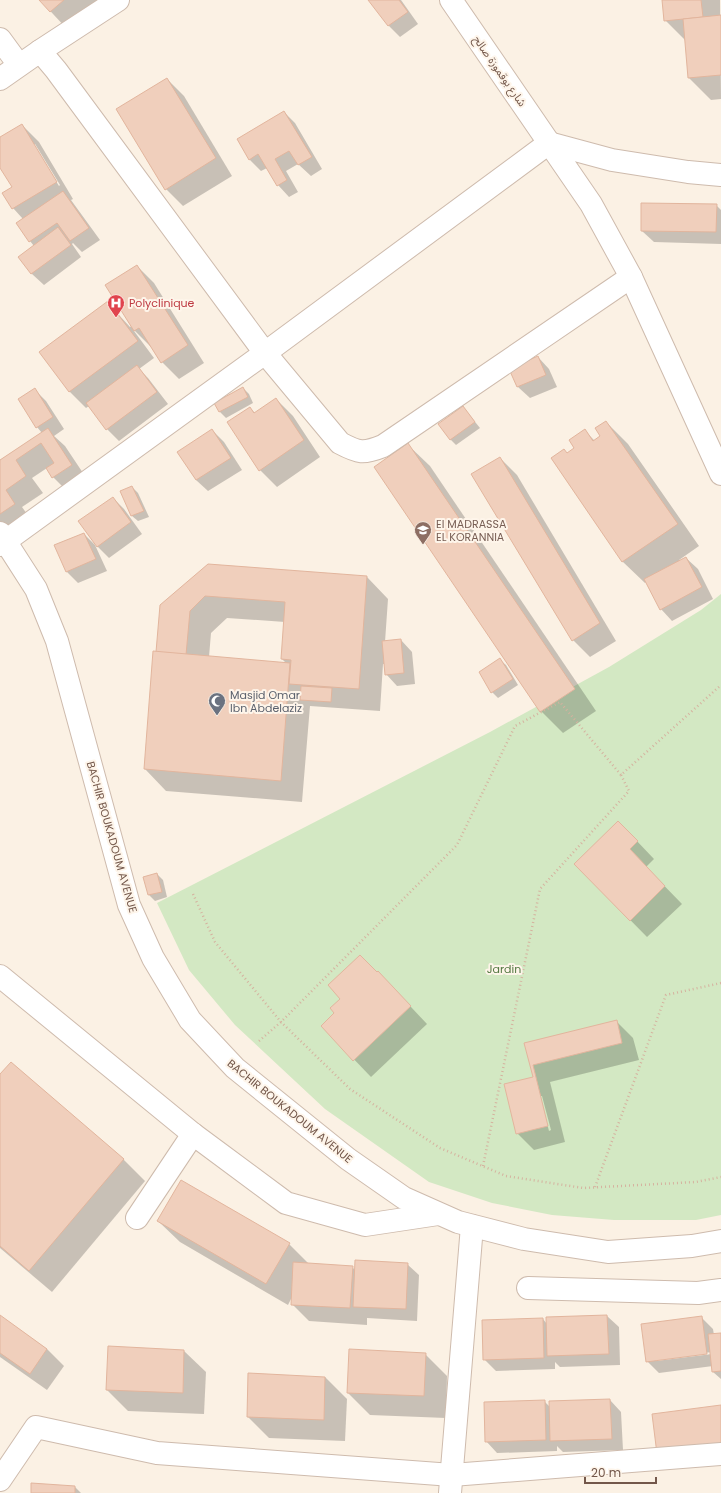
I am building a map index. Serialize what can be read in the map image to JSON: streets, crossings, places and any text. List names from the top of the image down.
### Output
{
  "streets": {
    "street": ["شارع بوقموزة صالح", "BACHIR BOUKADOUM AVENUE"]
  },
  "parks": ["Jardin"],
  "places": {
    "hospital": ["Polyclinique"],
    "school or university": ["El MADRASSA EL KORANNIA"],
    "mosque": ["Masjid Omar Ibn Abdelaziz"]
  },
  "scale_bar": "20 m"
}
